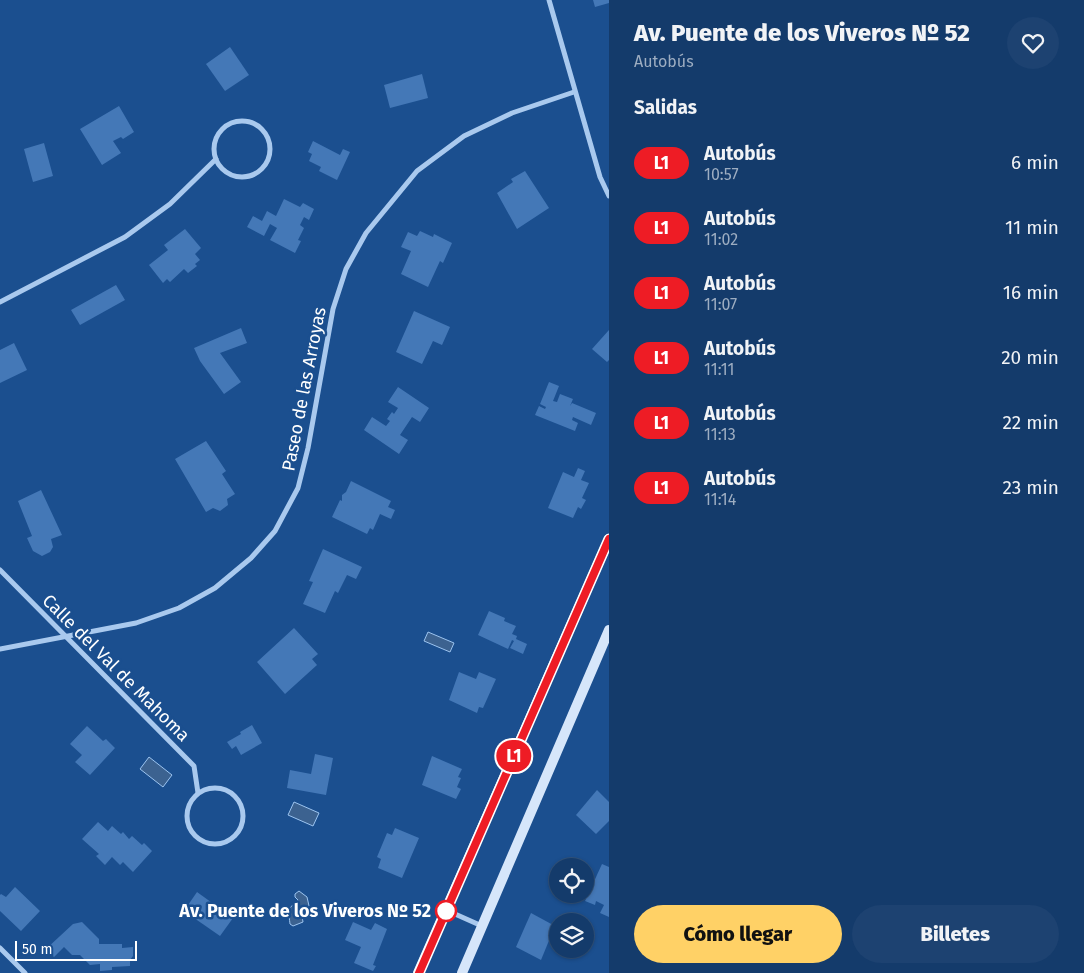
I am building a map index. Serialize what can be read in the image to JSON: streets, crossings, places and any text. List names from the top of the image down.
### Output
{
  "streets": {
    "street": ["Paseo de las Arroyas", "Calle del Val de Mahoma"]
  },
  "crossings": [
    ["Paseo de las Arroyas", "Calle del Val de Mahoma"]
  ],
  "places": ["Av. Puente de los Viveros Nº 52"],
  "lines": ["bus line L1"],
  "scale_bar": "50 m",
  "page": {
    "on_map": "L1",
    "heading": [
      ["Av. Puente de los Viveros Nº 52", "Autobús"],
      "Salidas"
    ],
    "list": [
      {
        "mark": "L1",
        "name": "Autobús",
        "note": "10:57",
        "value": "6 min"
      },
      {
        "mark": "L1",
        "name": "Autobús",
        "note": "11:02",
        "value": "11 min"
      },
      {
        "mark": "L1",
        "name": "Autobús",
        "note": "11:07",
        "value": "16 min"
      },
      {
        "mark": "L1",
        "name": "Autobús",
        "note": "11:11",
        "value": "20 min"
      },
      {
        "mark": "L1",
        "name": "Autobús",
        "note": "11:13",
        "value": "22 min"
      },
      {
        "mark": "L1",
        "name": "Autobús",
        "note": "11:14",
        "value": "23 min"
      }
    ],
    "buttons": ["Cómo llegar", "Billetes"],
    "scale": "50 m"
  }
}
